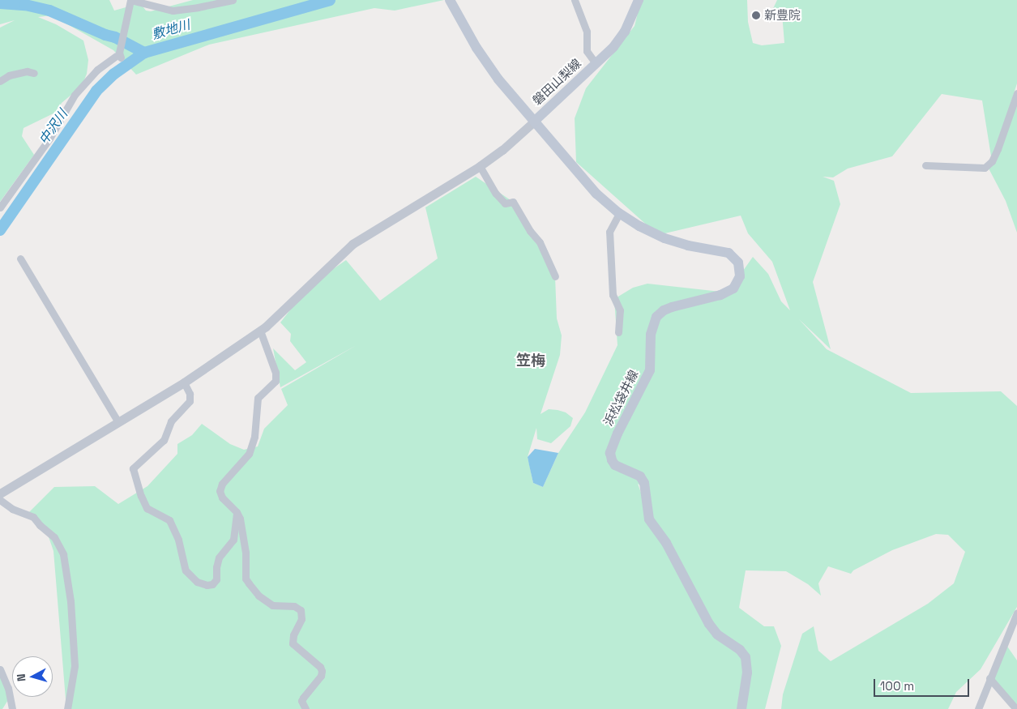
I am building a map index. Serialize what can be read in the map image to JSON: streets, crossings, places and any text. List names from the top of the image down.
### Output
{
  "streets": {
    "main road": ["磐田山梨線", "浜松袋井線"]
  },
  "crossings": [
    ["磐田山梨線", "浜松袋井線"]
  ],
  "districts": ["笠梅"],
  "water": ["敷地川", "中沢川"],
  "places": ["新豊院"],
  "scale_bar": "100 m",
  "north": "left"
}
